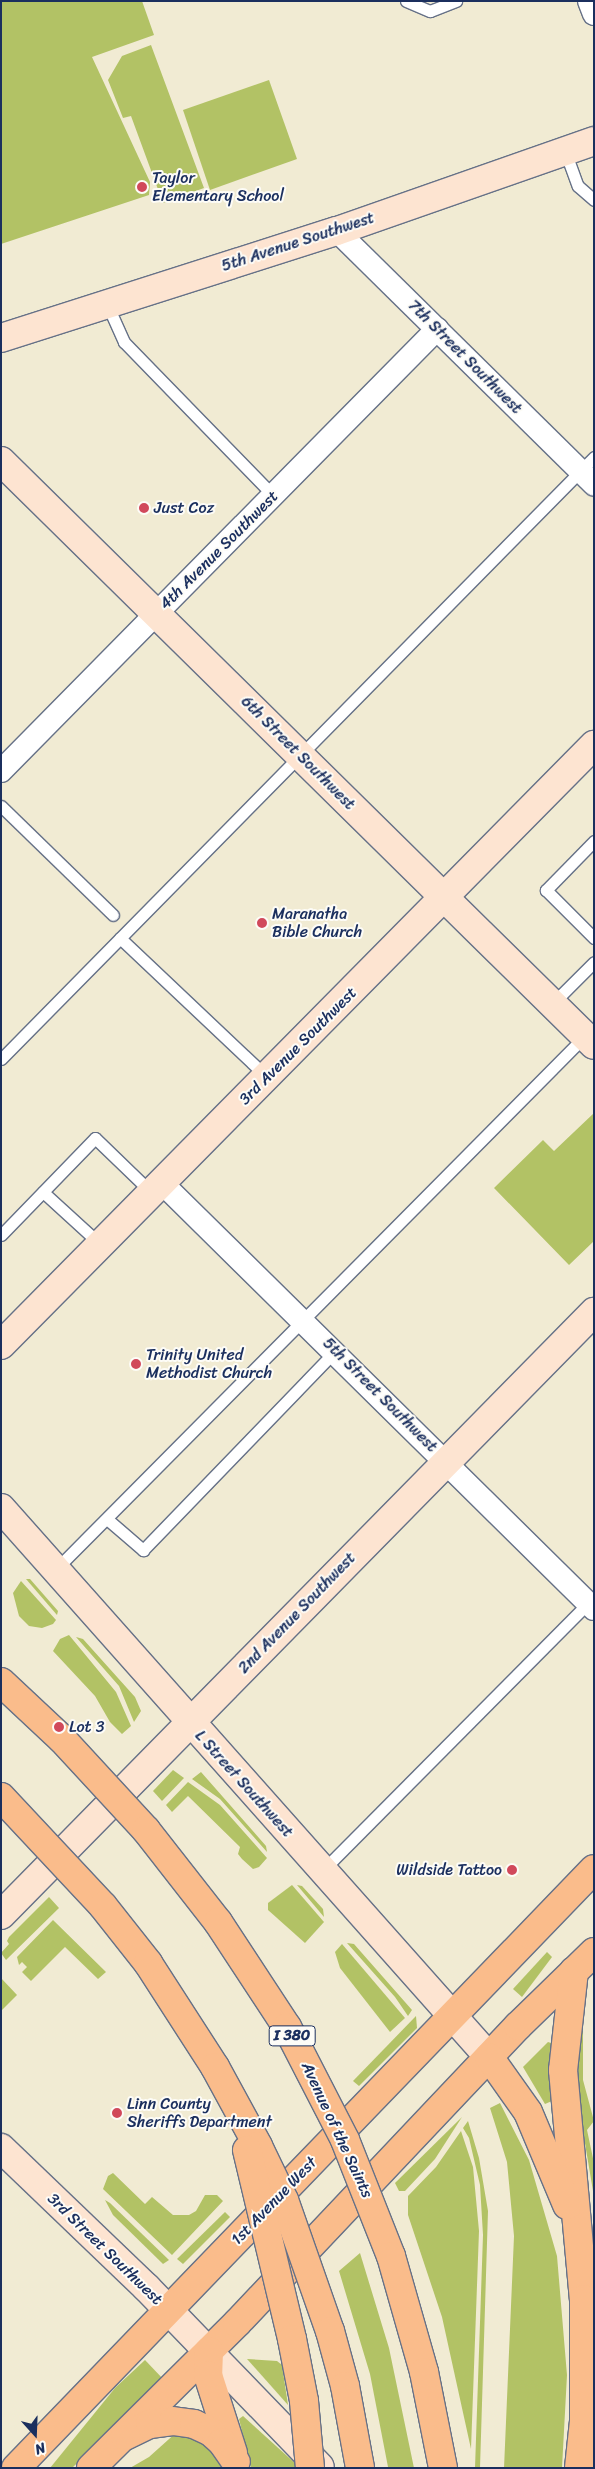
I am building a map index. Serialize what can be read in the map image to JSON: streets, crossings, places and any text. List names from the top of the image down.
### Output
{
  "streets": {
    "main road": [
      "5th Avenue Southwest",
      "6th Street Southwest",
      "3rd Avenue Southwest",
      "2nd Avenue Southwest",
      "L Street Southwest",
      "I 380",
      "Avenue of the Saints",
      "1st Avenue West",
      "3rd Street Southwest"
    ],
    "street": ["7th Street Southwest", "4th Avenue Southwest", "5th Street Southwest"]
  },
  "crossings": [
    ["5th Avenue Southwest", "7th Street Southwest"],
    ["7th Street Southwest", "4th Avenue Southwest"],
    ["4th Avenue Southwest", "6th Street Southwest"],
    ["6th Street Southwest", "3rd Avenue Southwest"],
    ["3rd Avenue Southwest", "5th Street Southwest"],
    ["5th Street Southwest", "2nd Avenue Southwest"],
    ["2nd Avenue Southwest", "L Street Southwest"],
    ["L Street Southwest", "1st Avenue West"],
    ["1st Avenue West", "3rd Street Southwest"]
  ],
  "places": [
    "Taylor Elementary School",
    "Just Coz",
    "Maranatha Bible Church",
    "Trinity United Methodist Church",
    "Lot 3",
    "Wildside Tattoo",
    "Linn County Sheriffs Department"
  ],
  "north": "bottom"
}
